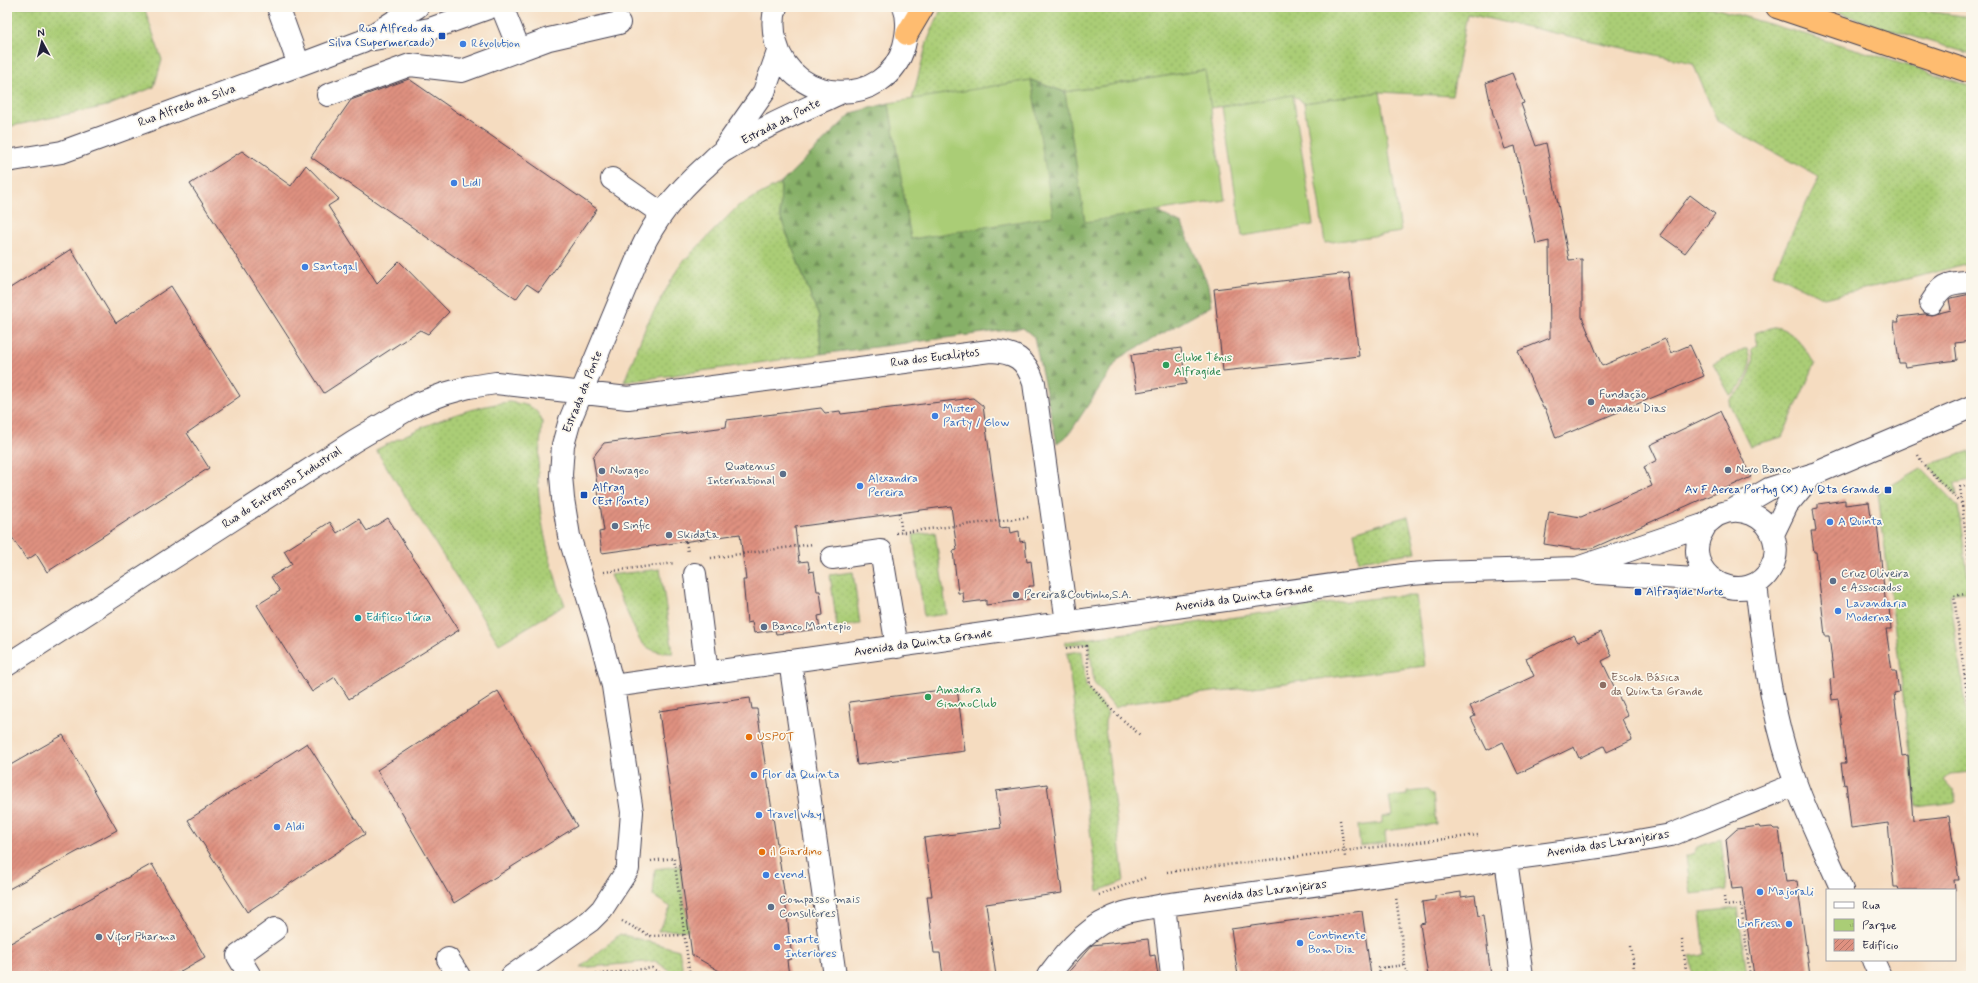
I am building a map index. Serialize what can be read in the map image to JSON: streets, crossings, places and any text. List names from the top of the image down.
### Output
{
  "streets": {
    "street": [
      "Rua Alfredo da Silva",
      "Estrada da Ponte",
      "Rua dos Eucaliptos",
      "Rua do Entreposto Industrial",
      "Avenida da Quinta Grande",
      "Avenida das Laranjeiras"
    ]
  },
  "crossings": [
    ["Estrada da Ponte", "Rua dos Eucaliptos"],
    ["Estrada da Ponte", "Rua do Entreposto Industrial"],
    ["Estrada da Ponte", "Avenida da Quinta Grande"],
    ["Rua dos Eucaliptos", "Rua do Entreposto Industrial"],
    ["Rua dos Eucaliptos", "Avenida da Quinta Grande"]
  ],
  "places": {
    "transit": [
      "Rua Alfredo da Silva (Supermercado)",
      "Av F Aerea Portug (X) Av Qta Grande",
      "Alfrag (Est Ponte)",
      "Alfragide Norte"
    ],
    "other": [
      "Révolution",
      "Lidl",
      "Santogal",
      "Clube Ténis Alfragide",
      "Fundação Amadeu Dias",
      "Mister Party / Glow",
      "Novo Banco",
      "Novageo",
      "Quatenus International",
      "Alexandra Pereira",
      "A Quinta",
      "Sinfic",
      "Skidata",
      "Cruz Oliveira e Associados",
      "Pereira&Coutinho,S.A.",
      "Lavandaria Moderna",
      "Edifício Túria",
      "Banco Montepio",
      "Escola Básica da Quinta Grande",
      "Amadora GimnoClub",
      "USPOT",
      "Flor da Quinta",
      "Travel Way",
      "Aldi",
      "il Giardino",
      "evend.",
      "Majorali",
      "Compasso mais Consultores",
      "LinFresh",
      "Vifor Pharma",
      "Continente Bom Dia",
      "Inarte Interiores"
    ]
  },
  "legend": ["Rua", "Parque", "Edifício"],
  "north": "top"
}
